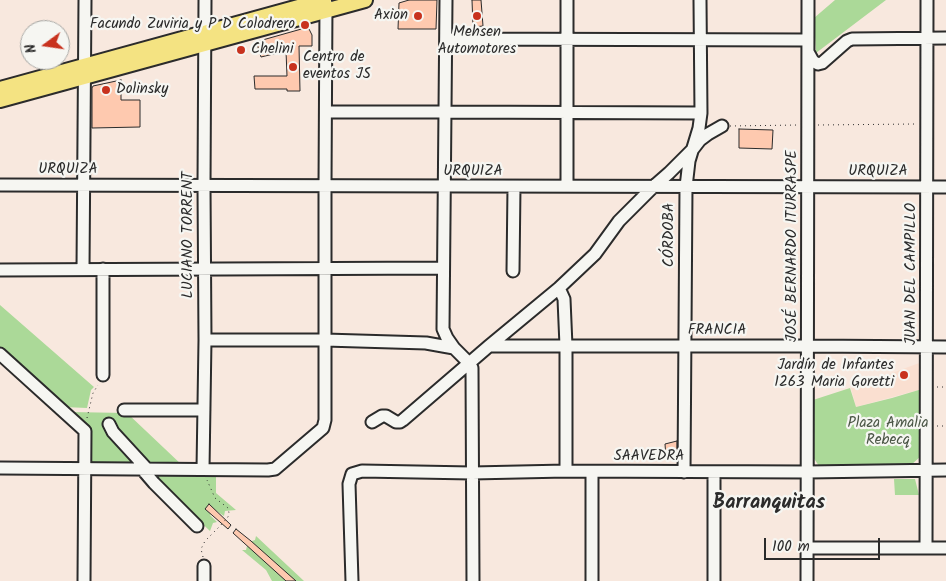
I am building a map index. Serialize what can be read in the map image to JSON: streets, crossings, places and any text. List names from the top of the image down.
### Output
{
  "streets": {
    "street": [
      "URQUIZA",
      "LUCIANO TORRENT",
      "CÓRDOBA",
      "JOSÉ BERNARDO ITURRASPE",
      "JUAN DEL CAMPILLO",
      "FRANCIA",
      "SAAVEDRA"
    ]
  },
  "crossings": [
    ["URQUIZA", "LUCIANO TORRENT"],
    ["URQUIZA", "CÓRDOBA"],
    ["URQUIZA", "JOSÉ BERNARDO ITURRASPE"],
    ["URQUIZA", "JUAN DEL CAMPILLO"],
    ["CÓRDOBA", "FRANCIA"],
    ["CÓRDOBA", "SAAVEDRA"],
    ["JOSÉ BERNARDO ITURRASPE", "FRANCIA"],
    ["JOSÉ BERNARDO ITURRASPE", "SAAVEDRA"],
    ["JUAN DEL CAMPILLO", "FRANCIA"],
    ["JUAN DEL CAMPILLO", "SAAVEDRA"]
  ],
  "districts": ["Barranquitas"],
  "parks": ["Plaza Amalia Rebecq"],
  "places": [
    "Axion",
    "Mehsen Automotores",
    "Facundo Zuviria y P D Colodrero",
    "Chelini",
    "Centro de eventos JS",
    "Dolinsky",
    "Jardín de Infantes 1263 Maria Goretti"
  ],
  "scale_bar": "100 m",
  "north": "left"
}
